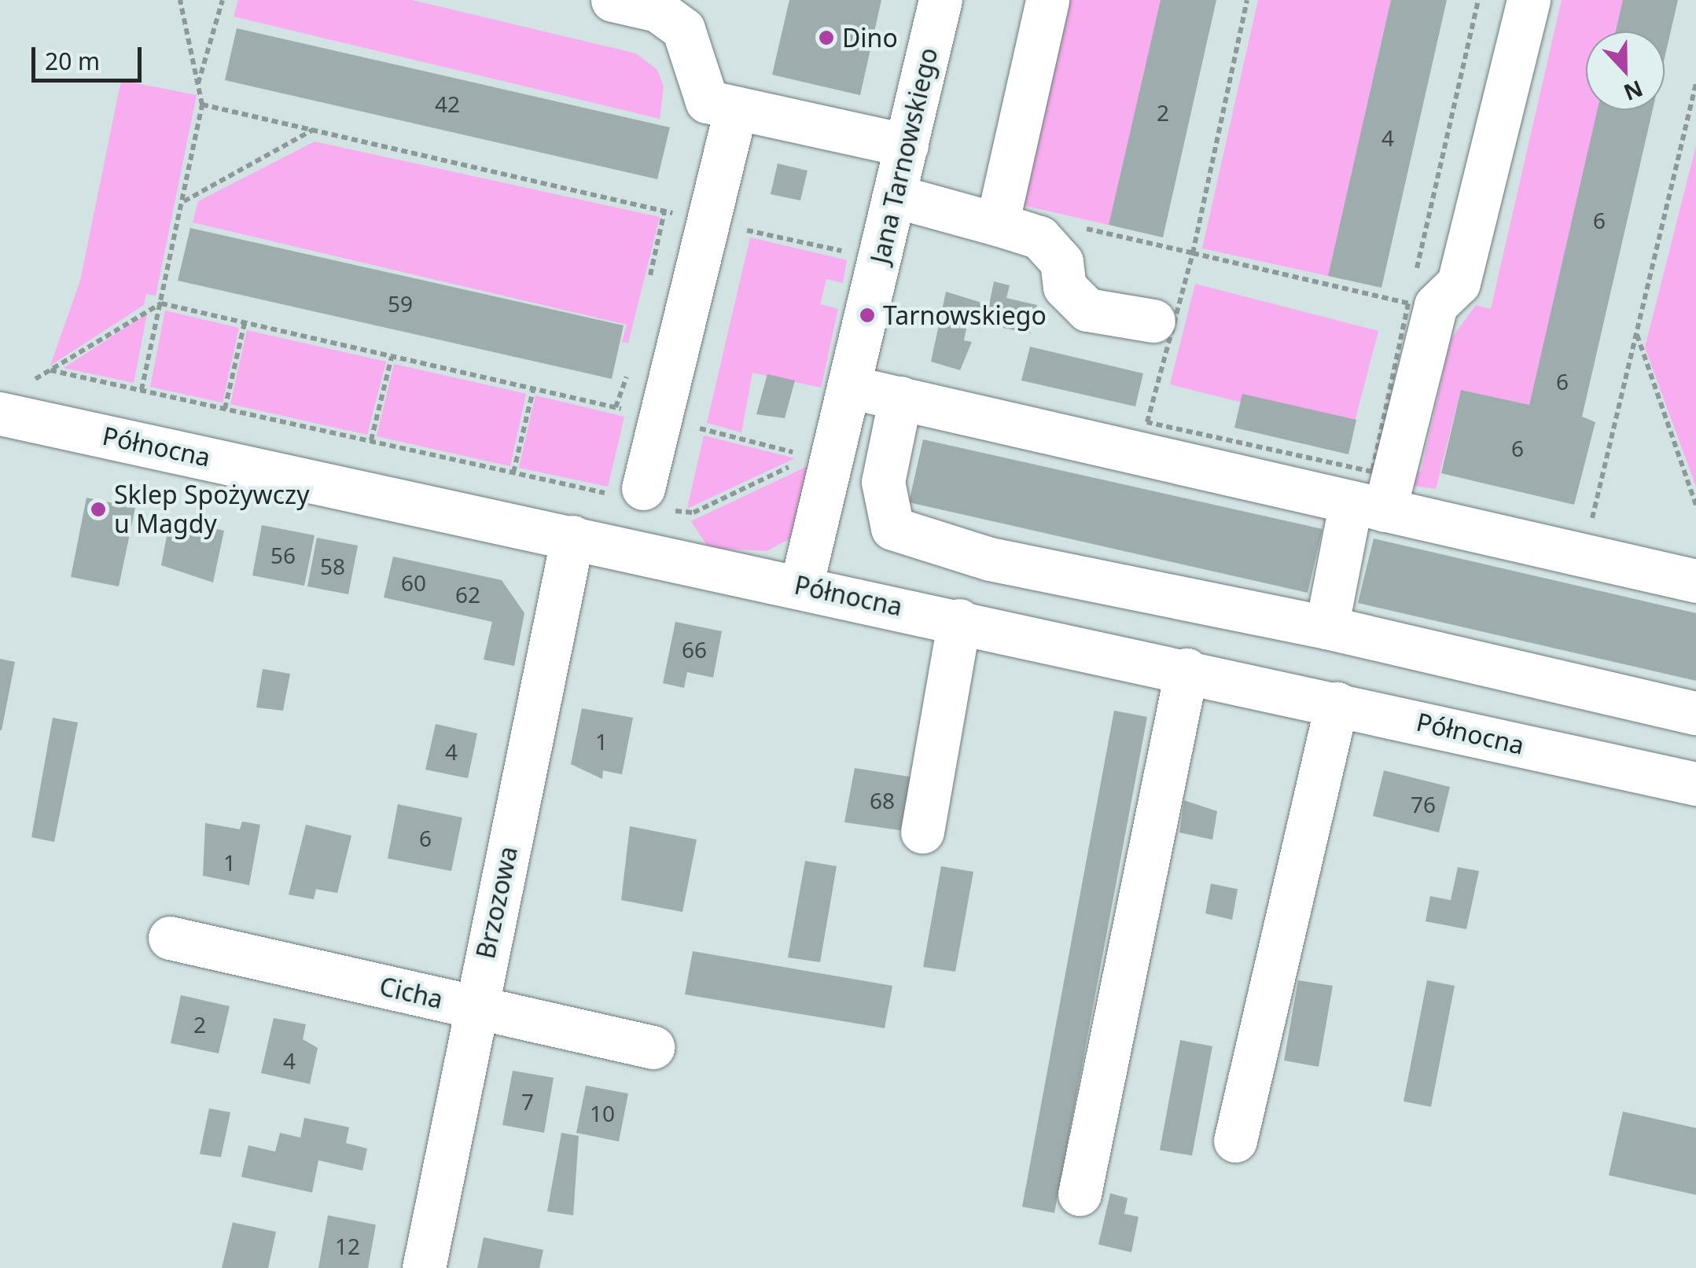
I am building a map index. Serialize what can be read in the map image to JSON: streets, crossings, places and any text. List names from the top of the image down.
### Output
{
  "streets": {
    "street": [
      "Jana Tarnowskiego",
      "Północna",
      "Brzozowa",
      "Cicha"
    ]
  },
  "crossings": [
    ["Jana Tarnowskiego", "Północna"],
    ["Północna", "Brzozowa"],
    ["Brzozowa", "Cicha"]
  ],
  "places": ["Dino", "Tarnowskiego", "Sklep Spożywczy u Magdy"],
  "house_numbers": [
    "42",
    "2",
    "4",
    "6",
    "59",
    "6",
    "6",
    "56",
    "58",
    "60",
    "62",
    "66",
    "1",
    "4",
    "68",
    "76",
    "6",
    "1",
    "2",
    "4",
    "7",
    "10",
    "12"
  ],
  "scale_bar": "20 m",
  "north": "bottom"
}
